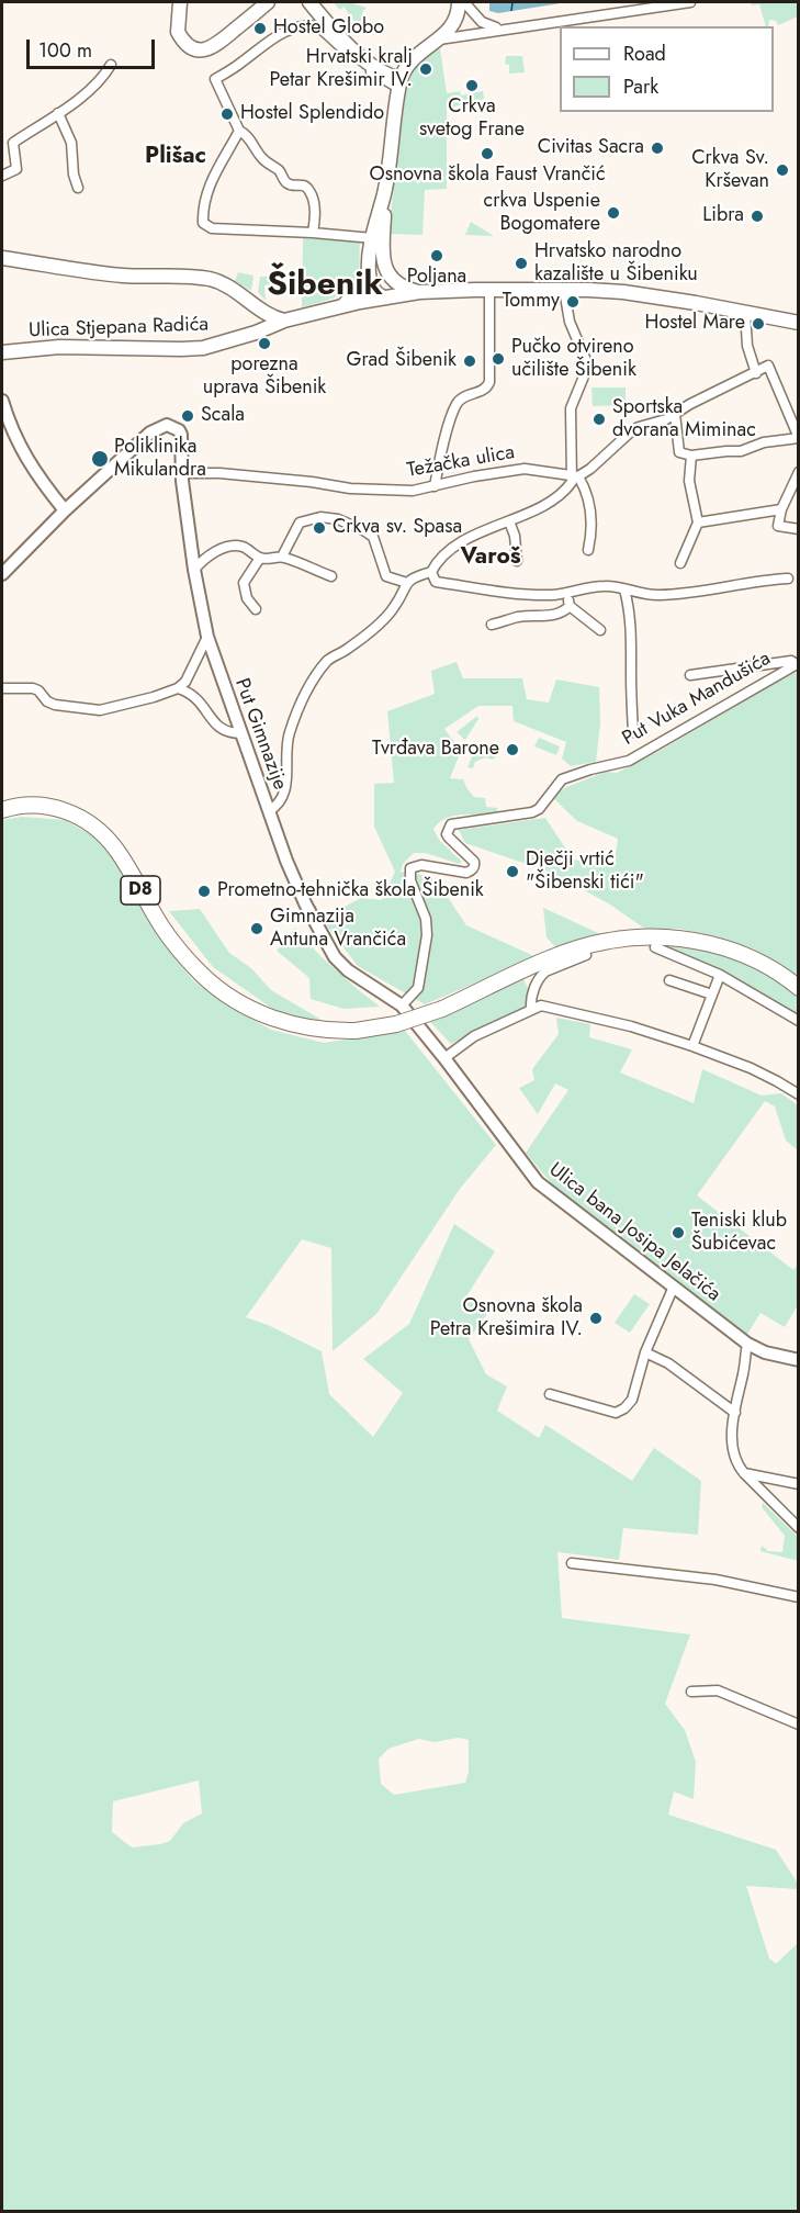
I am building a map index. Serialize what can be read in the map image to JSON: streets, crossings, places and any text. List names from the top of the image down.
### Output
{
  "streets": {
    "main road": ["Ulica Stjepana Radića", "D8"],
    "street": [
      "Težačka ulica",
      "Put Vuka Mandušića",
      "Put Gimnazije",
      "Ulica bana Josipa Jelačića"
    ]
  },
  "crossings": [
    ["Težačka ulica", "Put Gimnazije"],
    ["Put Vuka Mandušića", "Put Gimnazije"],
    ["Put Vuka Mandušića", "Ulica bana Josipa Jelačića"],
    ["Put Gimnazije", "Ulica bana Josipa Jelačića"]
  ],
  "districts": ["Plišac", "Šibenik", "Varoš"],
  "places": [
    "Hostel Globo",
    "Hrvatski kralj Petar Krešimir IV.",
    "Crkva svetog Frane",
    "Hostel Splendido",
    "Civitas Sacra",
    "Osnovna škola Faust Vrančić",
    "Crkva Sv. Krševan",
    "crkva Uspenie Bogomatere",
    "Libra",
    "Poljana",
    "Hrvatsko narodno kazalište u Šibeniku",
    "Tommy",
    "Hostel Mare",
    "porezna uprava Šibenik",
    "Pučko otvireno učilište Šibenik",
    "Grad Šibenik",
    "Scala",
    "Sportska dvorana Miminac",
    "Poliklinika Mikulandra",
    "Crkva sv. Spasa",
    "Tvrđava Barone",
    "Dječji vrtić \"Šibenski tići\"",
    "Prometno-tehnička škola Šibenik",
    "Gimnazija Antuna Vrančića",
    "Teniski klub Šubićevac",
    "Osnovna škola Petra Krešimira IV."
  ],
  "legend": ["Road", "Park"],
  "scale_bar": "100 m"
}
